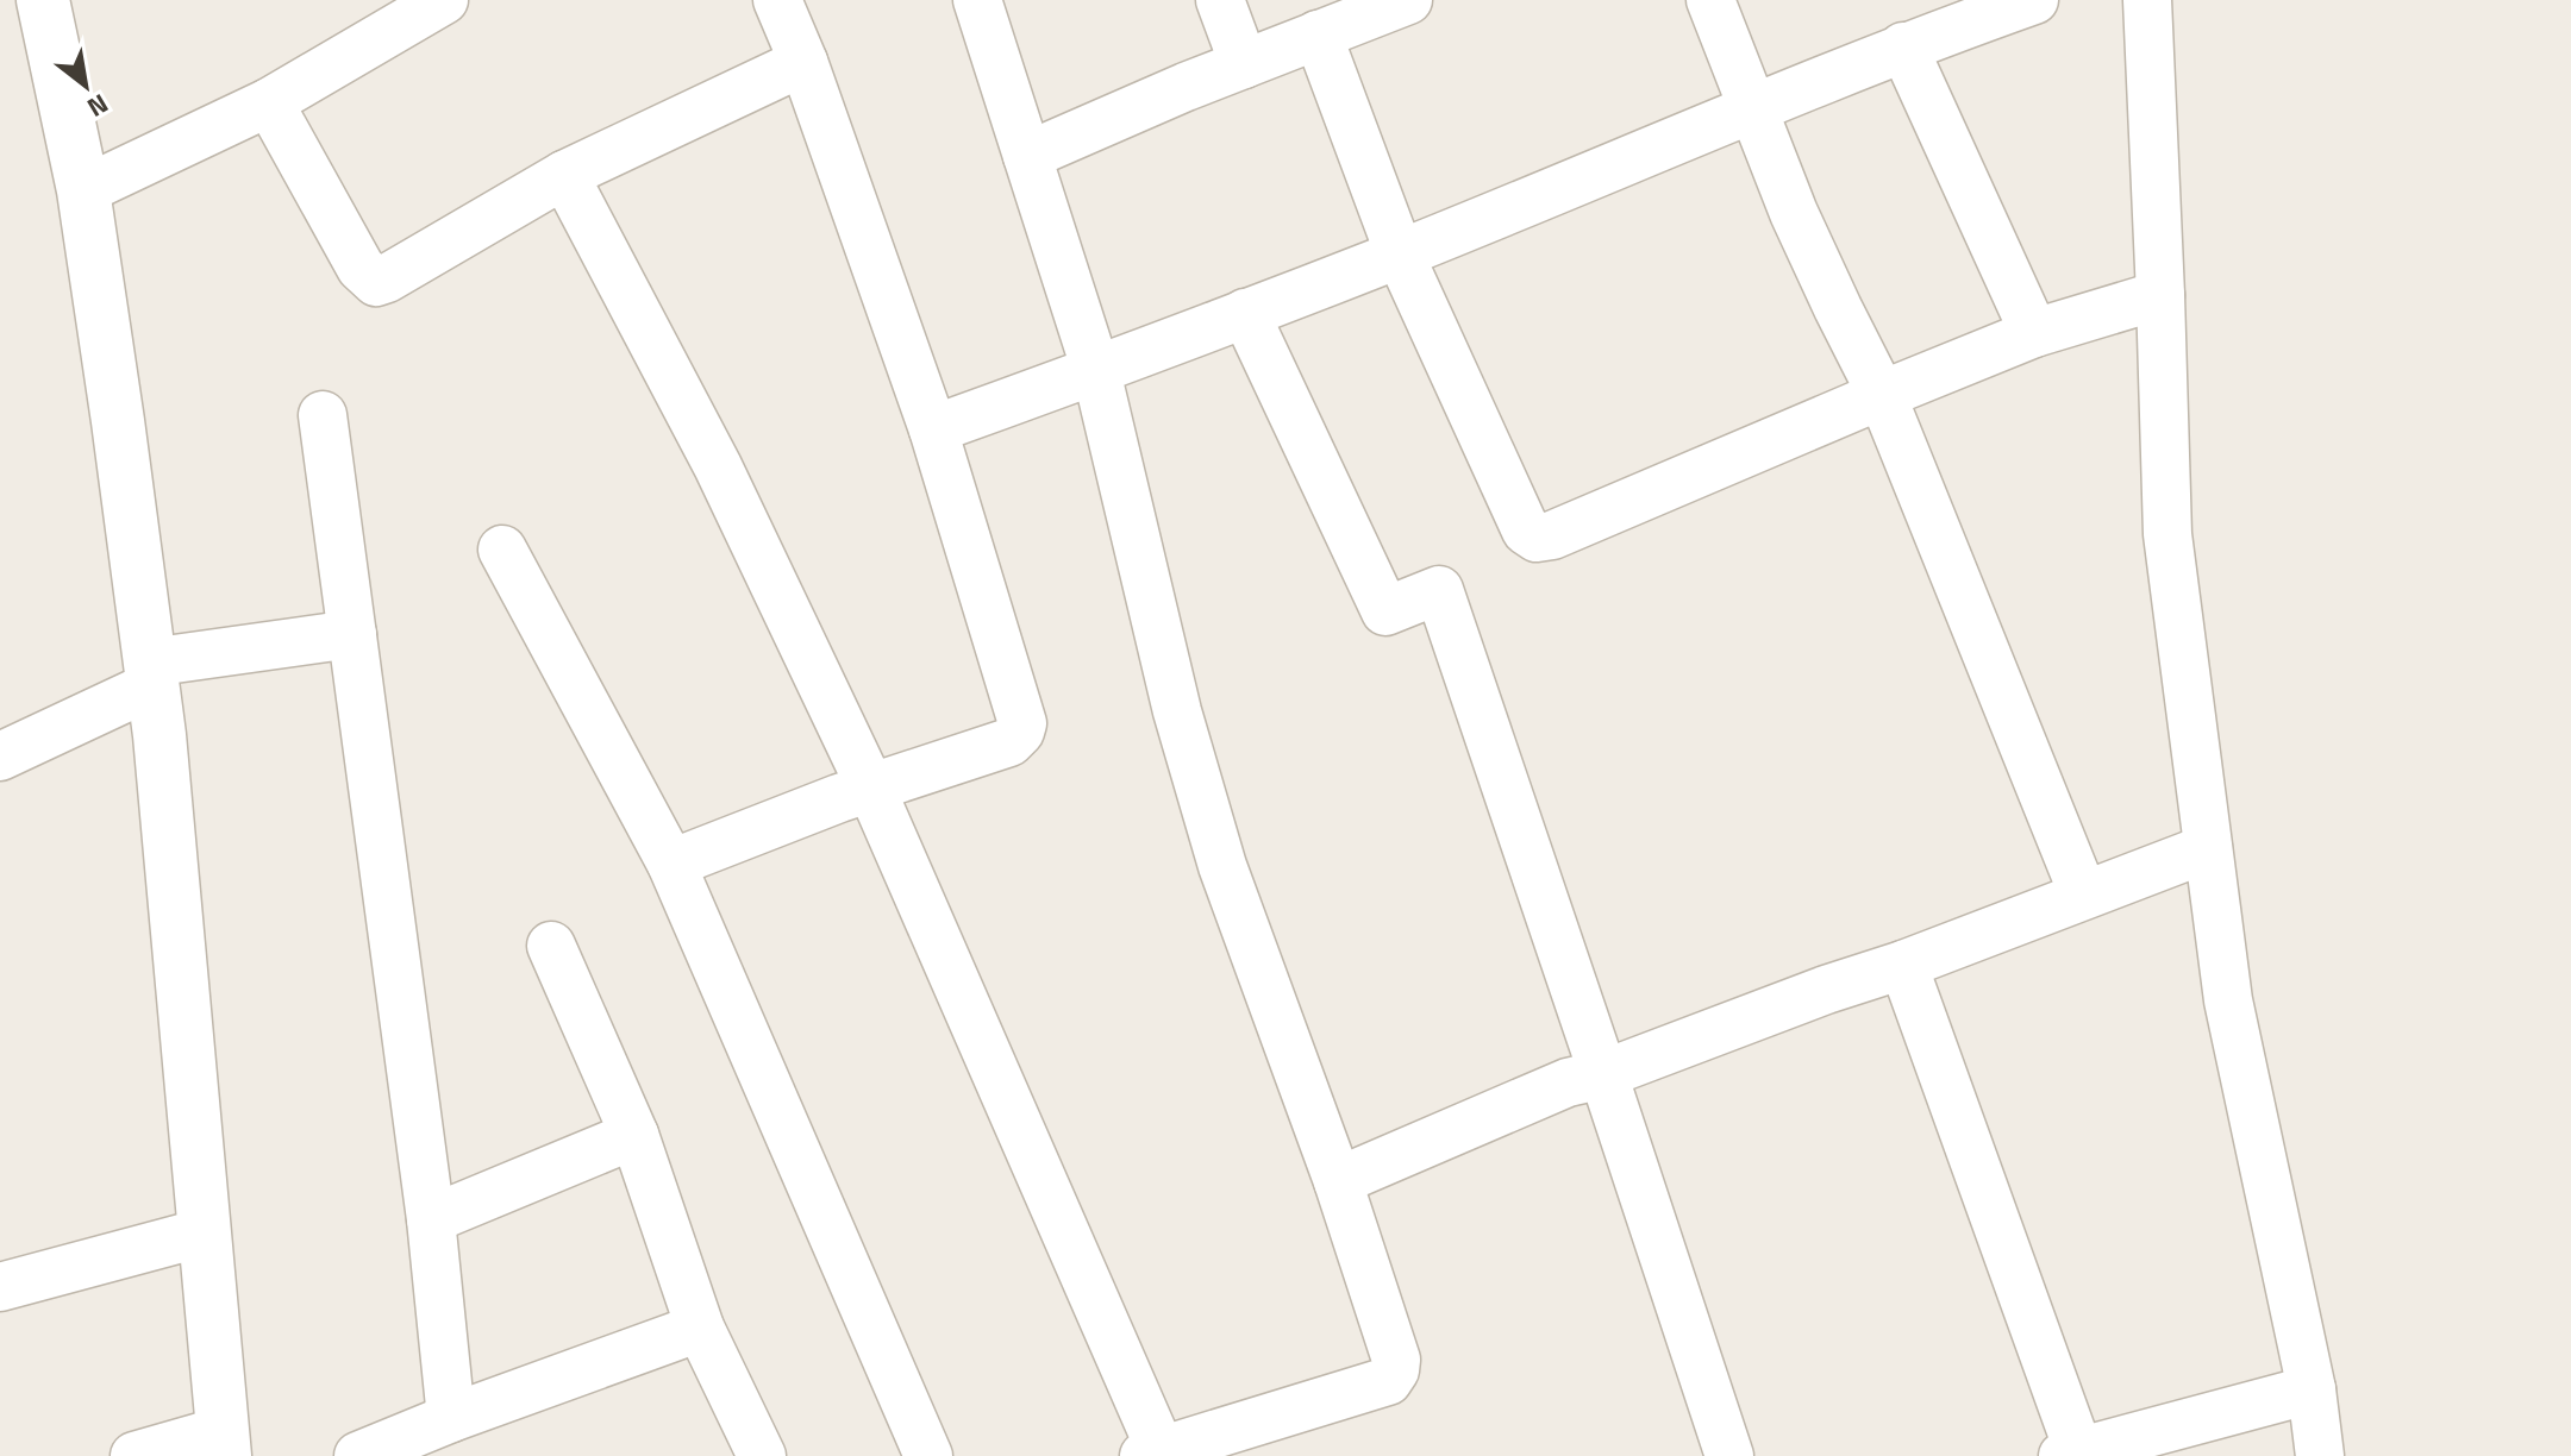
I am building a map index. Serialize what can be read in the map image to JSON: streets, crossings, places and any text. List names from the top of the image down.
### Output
{
  "north": "bottom right"
}
